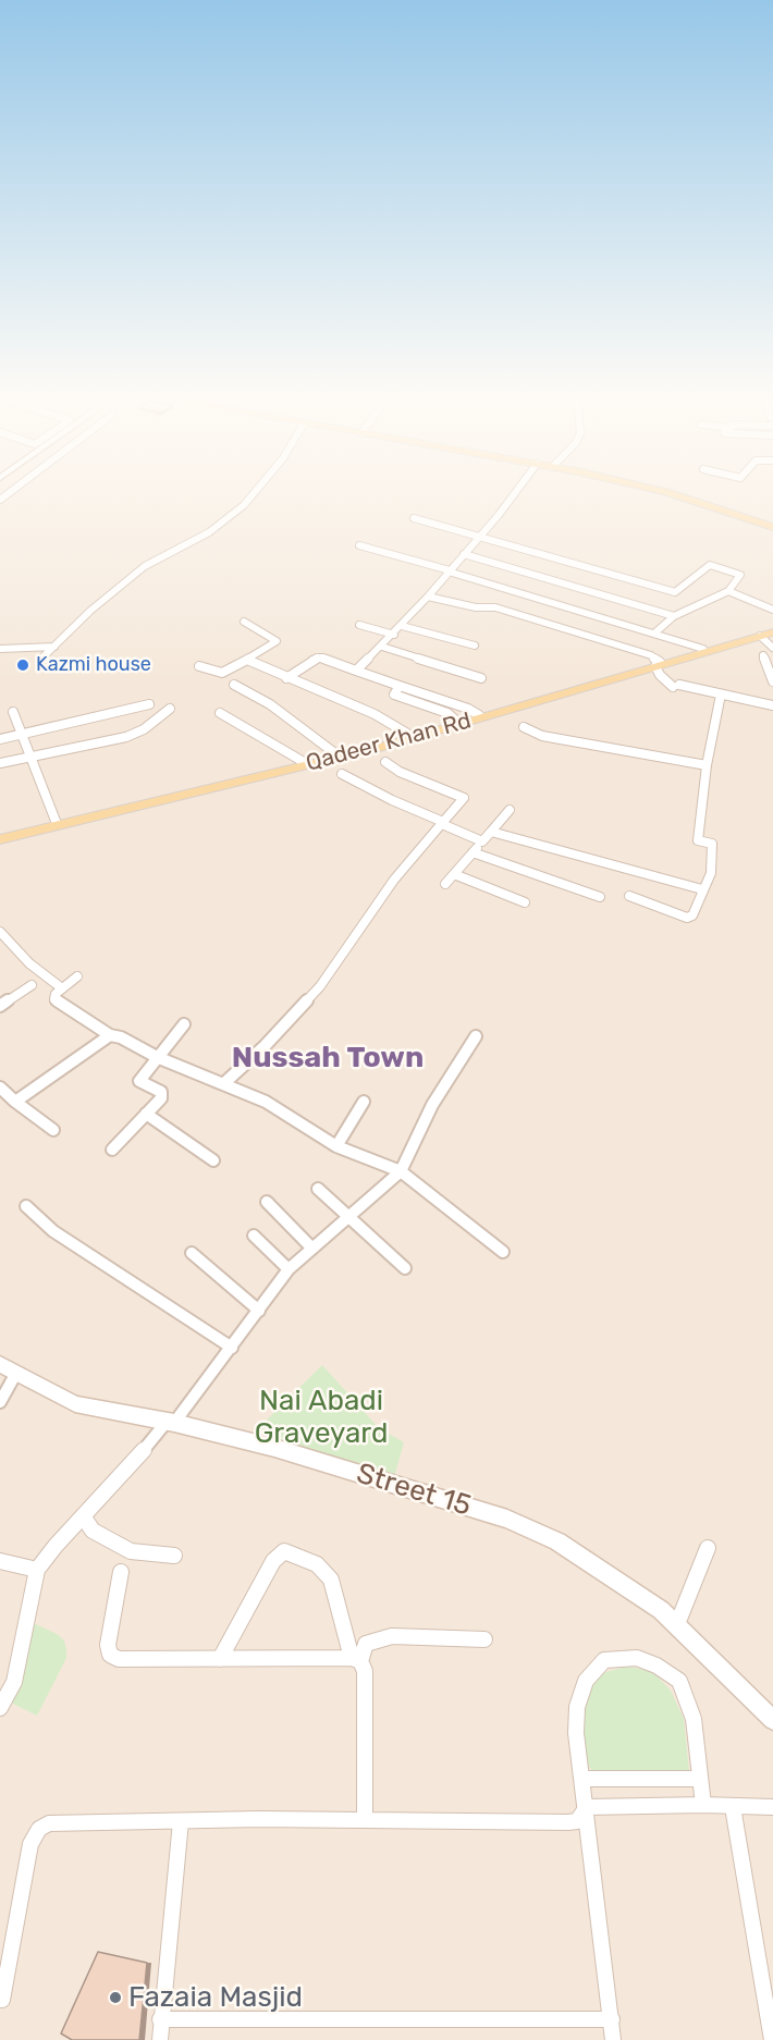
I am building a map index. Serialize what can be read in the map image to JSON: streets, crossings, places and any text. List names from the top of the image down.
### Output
{
  "streets": {
    "main road": ["Qadeer Khan Rd"],
    "street": ["Street 15"]
  },
  "districts": ["Nussah Town"],
  "parks": ["Nai Abadi Graveyard"],
  "places": ["Kazmi house", "Fazaia Masjid"]
}
